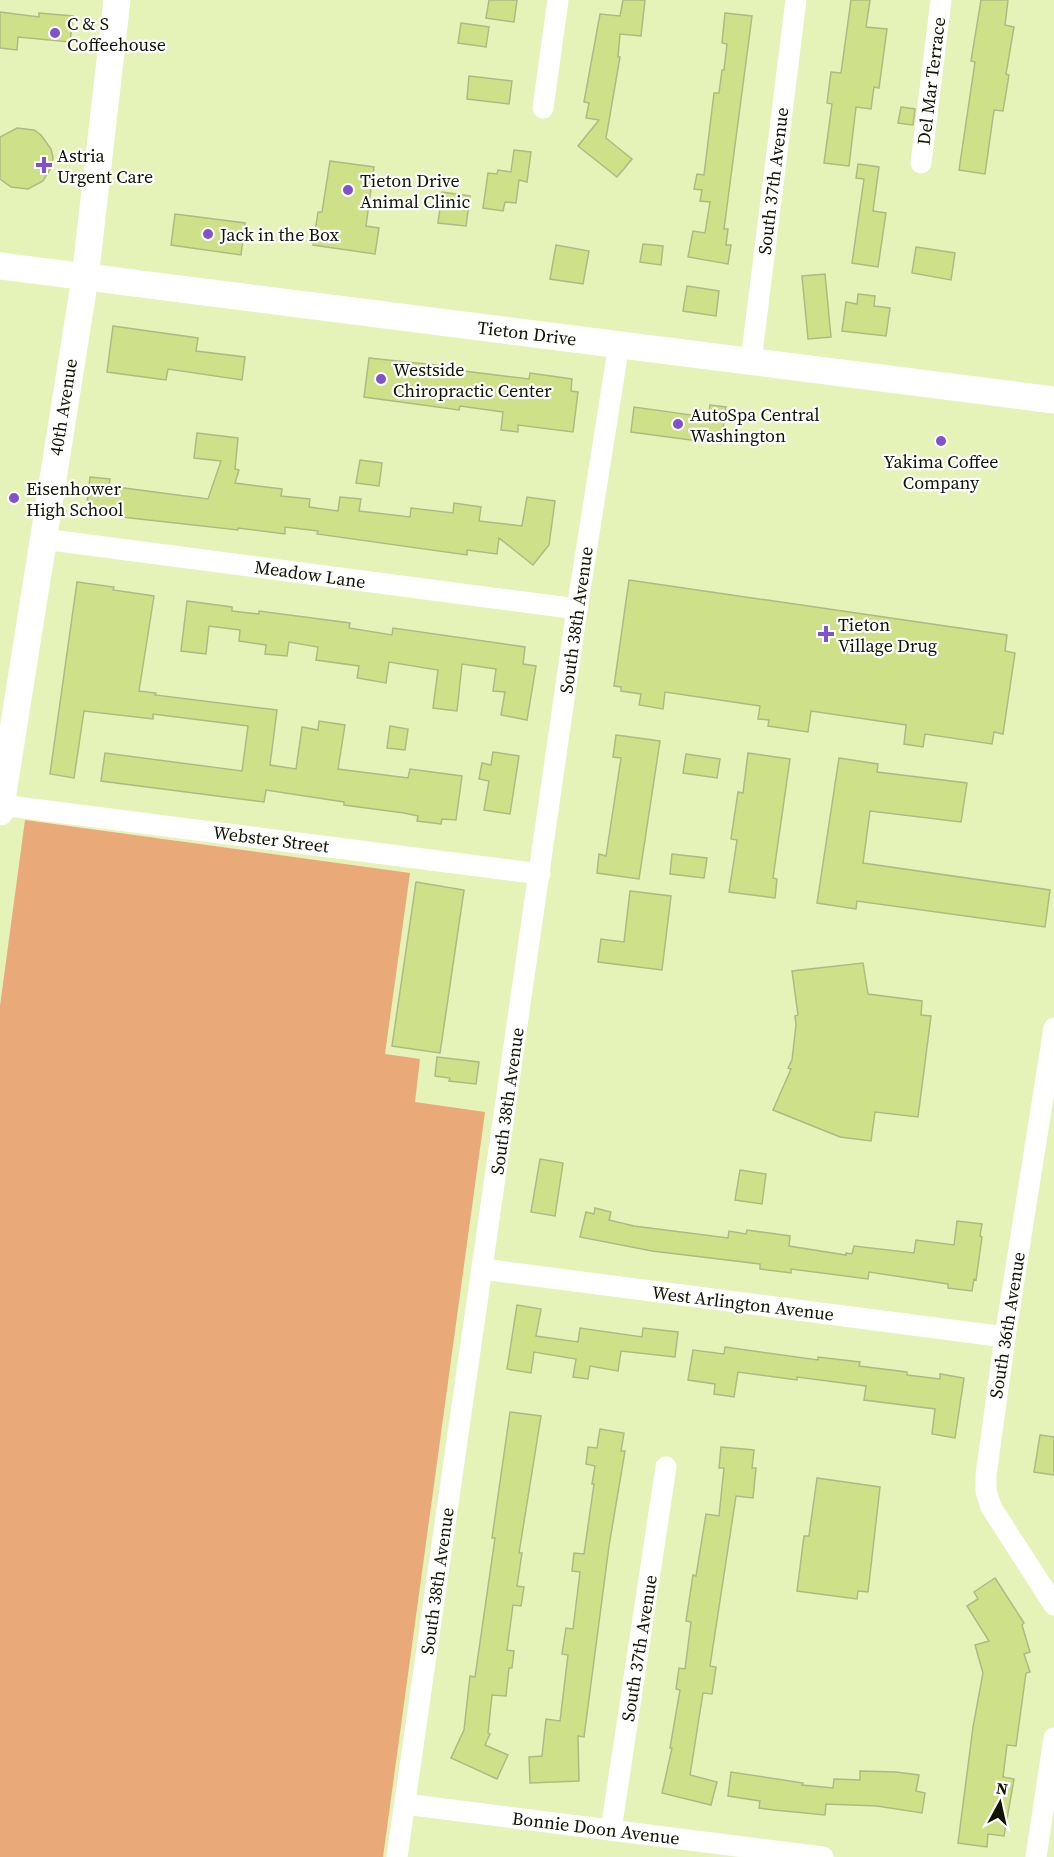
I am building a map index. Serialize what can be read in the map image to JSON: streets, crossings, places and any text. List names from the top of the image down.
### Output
{
  "streets": {
    "main road": ["Tieton Drive", "40th Avenue"],
    "street": [
      "Del Mar Terrace",
      "South 37th Avenue",
      "Meadow Lane",
      "South 38th Avenue",
      "Webster Street",
      "West Arlington Avenue",
      "South 36th Avenue",
      "Bonnie Doon Avenue"
    ]
  },
  "crossings": [
    ["South 37th Avenue", "Tieton Drive"],
    ["South 37th Avenue", "Bonnie Doon Avenue"],
    ["Tieton Drive", "40th Avenue"],
    ["Tieton Drive", "South 38th Avenue"],
    ["40th Avenue", "Meadow Lane"],
    ["40th Avenue", "Webster Street"],
    ["Meadow Lane", "South 38th Avenue"],
    ["South 38th Avenue", "Webster Street"],
    ["South 38th Avenue", "West Arlington Avenue"],
    ["South 38th Avenue", "Bonnie Doon Avenue"],
    ["West Arlington Avenue", "South 36th Avenue"]
  ],
  "places": {
    "other": [
      "C & S Coffeehouse",
      "Tieton Drive Animal Clinic",
      "Jack in the Box",
      "Westside Chiropractic Center",
      "AutoSpa Central Washington",
      "Yakima Coffee Company",
      "Eisenhower High School"
    ],
    "health": ["Astria Urgent Care", "Tieton Village Drug"]
  },
  "north": "top"
}
